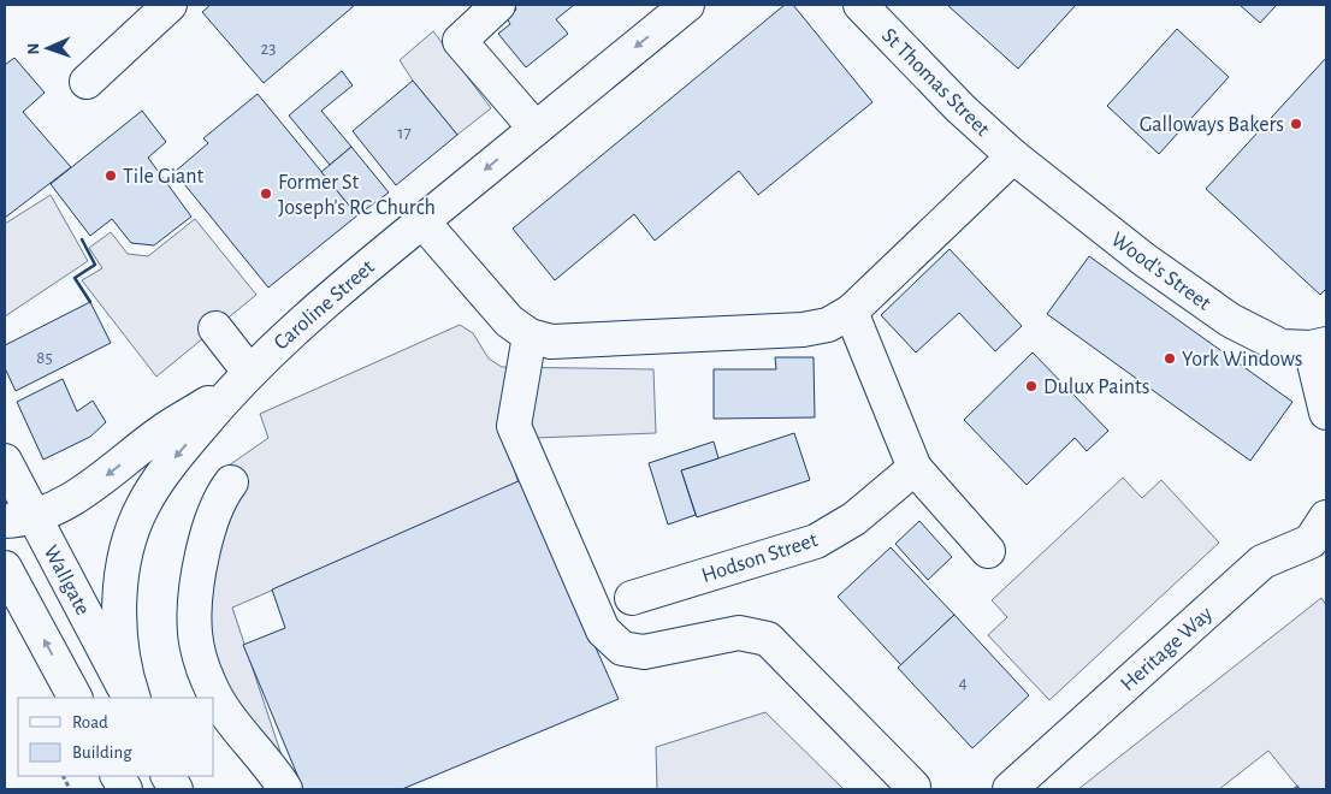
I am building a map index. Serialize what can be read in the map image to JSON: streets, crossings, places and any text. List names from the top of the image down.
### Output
{
  "streets": {
    "main road": [
      "St Thomas Street",
      "Wood's Street",
      "Caroline Street",
      "Hodson Street",
      "Wallgate",
      "Heritage Way"
    ]
  },
  "crossings": [
    ["St Thomas Street", "Wood's Street"]
  ],
  "places": [
    "Galloways Bakers",
    "Tile Giant",
    "Former St Joseph's RC Church",
    "York Windows",
    "Dulux Paints"
  ],
  "house_numbers": [
    "23",
    "17",
    "85",
    "4"
  ],
  "legend": ["Road", "Building"],
  "north": "left"
}
